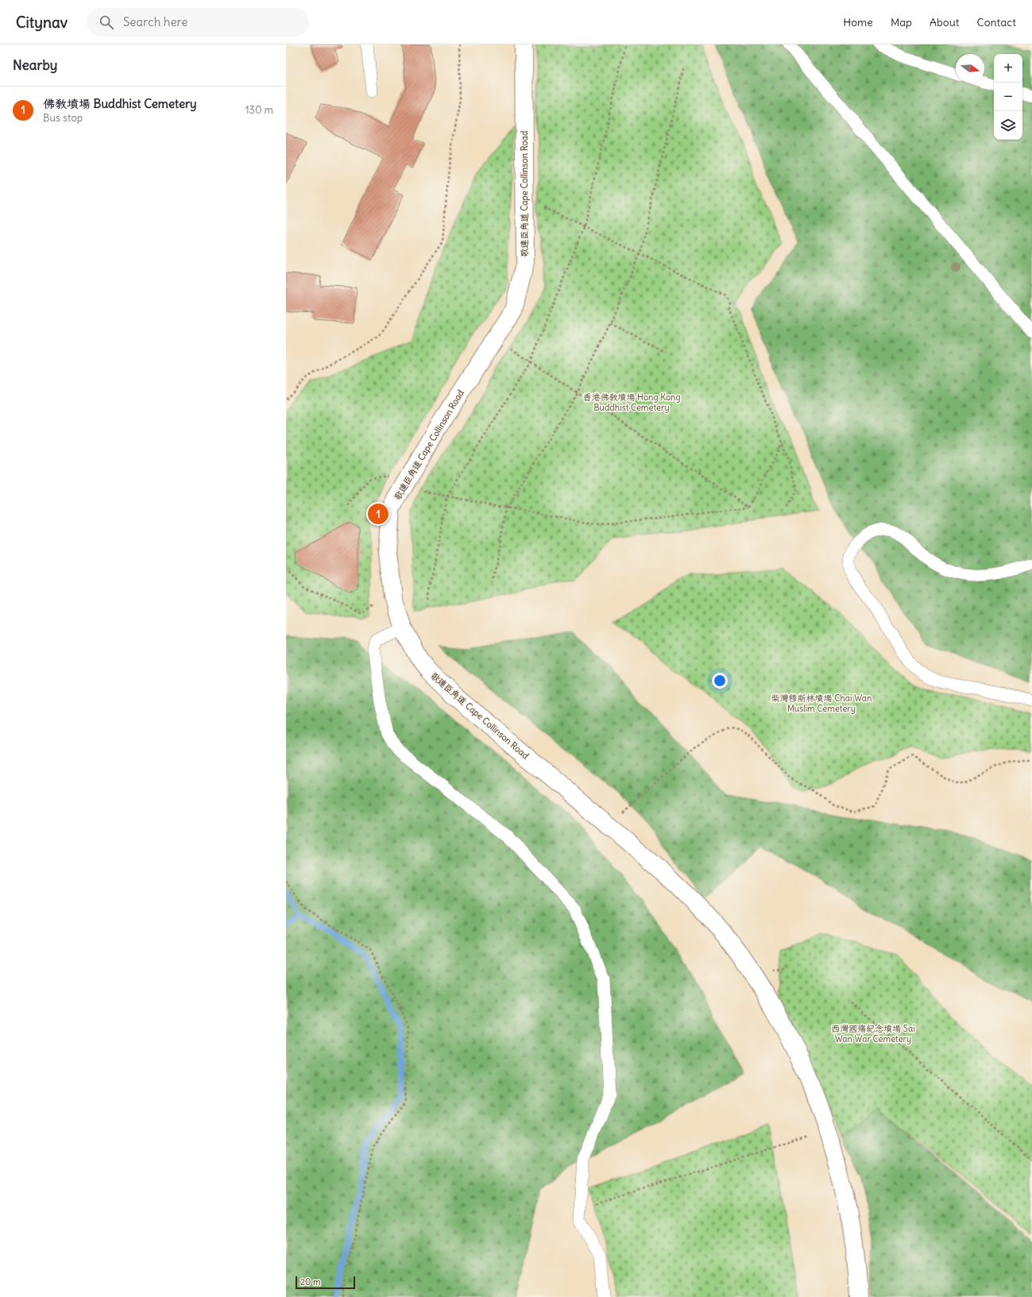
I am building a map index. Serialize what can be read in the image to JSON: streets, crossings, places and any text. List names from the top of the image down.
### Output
{
  "streets": {
    "street": ["歌連臣角道 Cape Collinson Road"]
  },
  "parks": ["香港佛教墳場 Hong Kong Buddhist Cemetery", "柴灣穆斯林墳場 Chai Wan Muslim Cemetery", "西灣國殤紀念墳場 Sai Wan War Cemetery"],
  "scale_bar": "20 m",
  "north": "right",
  "page": {
    "header": "Citynav",
    "search": "Search here",
    "nav": [
      "Home",
      "Map",
      "About",
      "Contact"
    ],
    "heading": "Nearby",
    "map_buttons": ["+", "−"],
    "list": [
      {
        "mark": "1",
        "name": "佛教墳場 Buddhist Cemetery",
        "note": "Bus stop",
        "value": "130 m"
      }
    ],
    "pins": "1",
    "scale": "20 m"
  }
}
